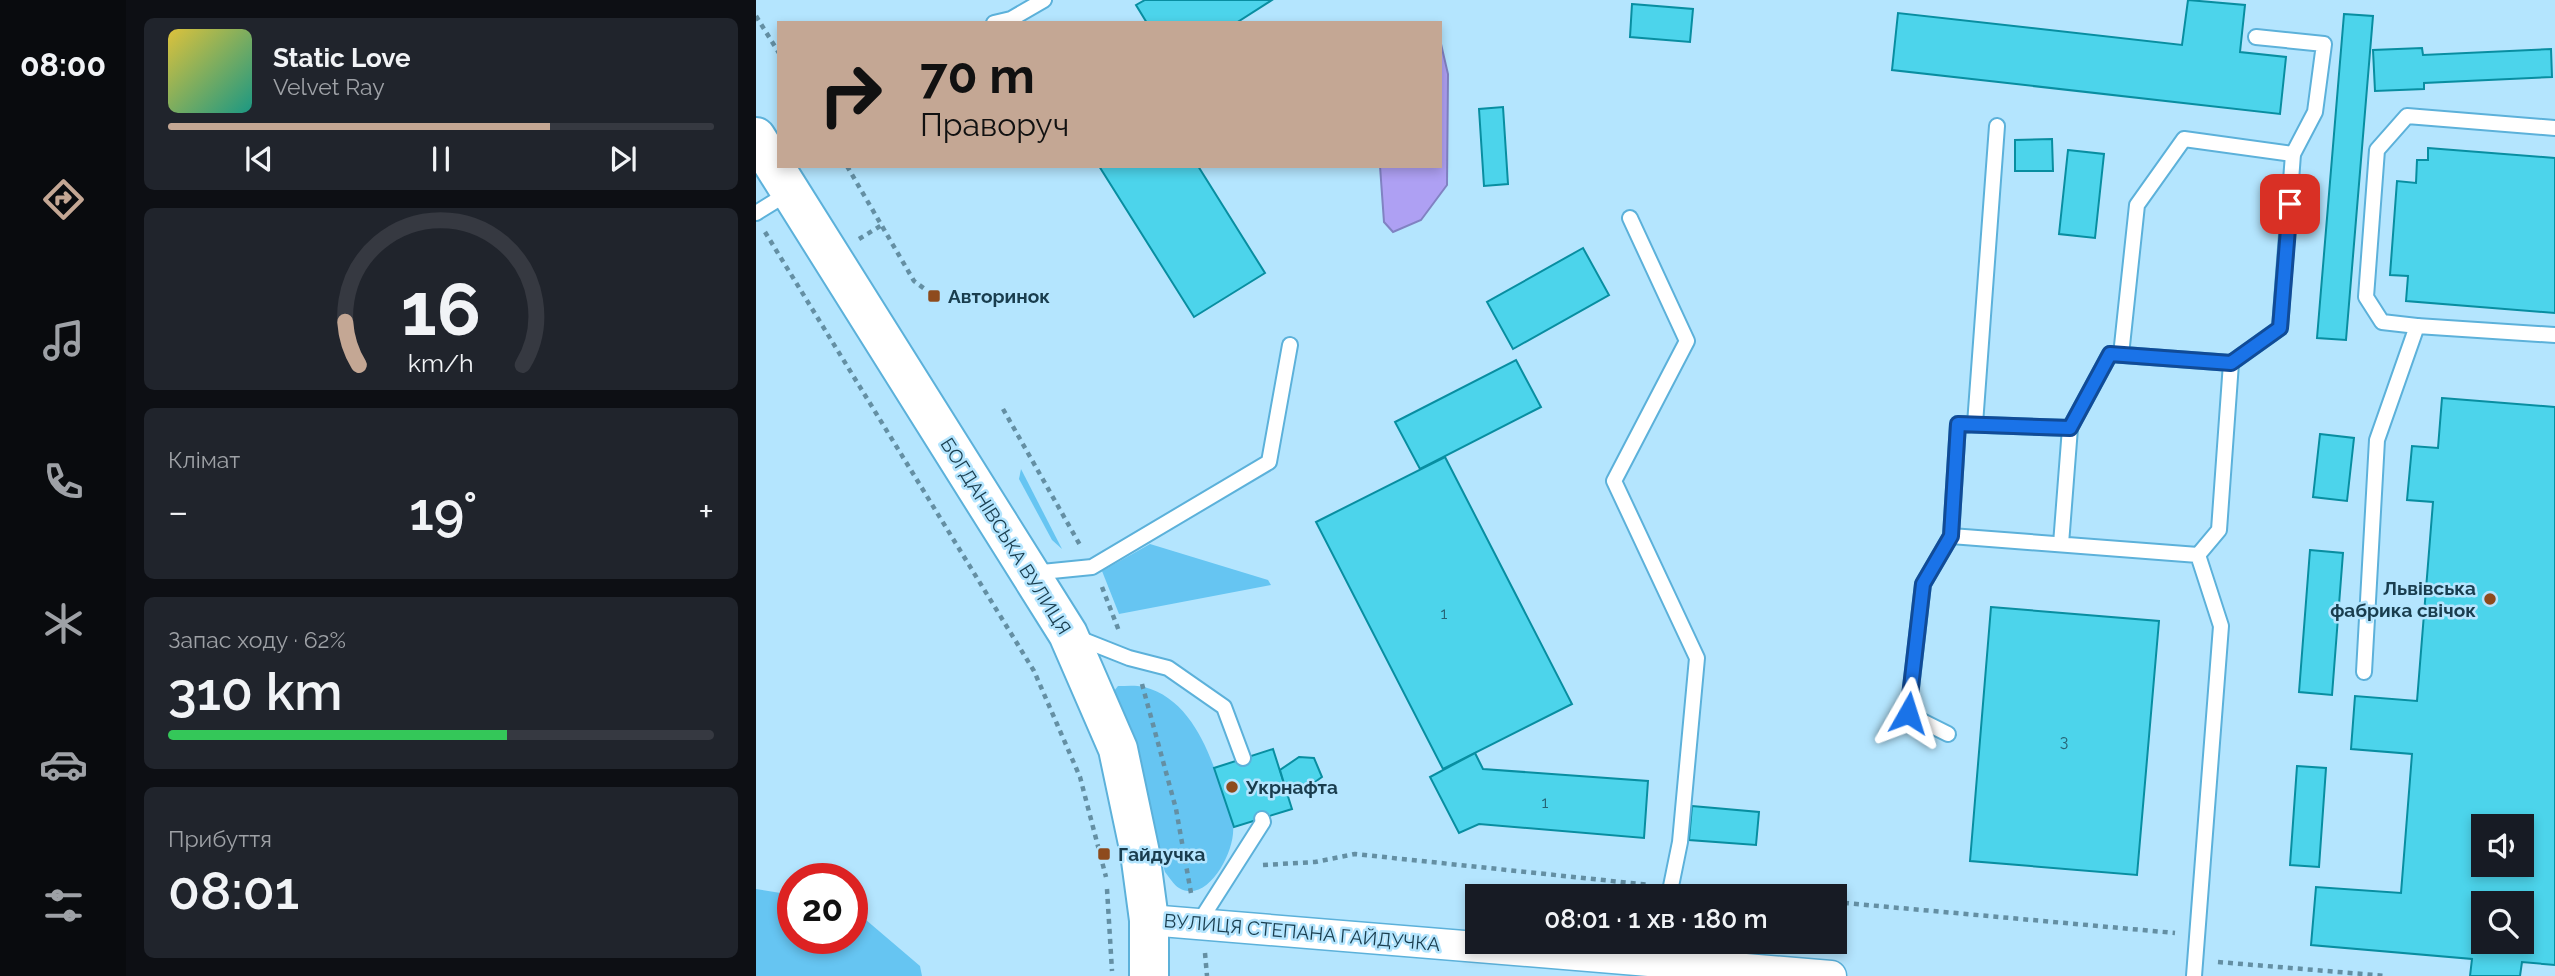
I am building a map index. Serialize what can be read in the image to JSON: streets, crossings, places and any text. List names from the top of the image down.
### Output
{
  "streets": {
    "main road": ["БОГДАНІВСЬКА ВУЛИЦЯ"],
    "street": ["ВУЛИЦЯ СТЕПАНА ГАЙДУЧКА"]
  },
  "crossings": [
    ["БОГДАНІВСЬКА ВУЛИЦЯ", "ВУЛИЦЯ СТЕПАНА ГАЙДУЧКА"]
  ],
  "places": {
    "transit": ["Авторинок", "Гайдучка"],
    "other": ["Львівська фабрика свічок", "Укрнафта"]
  },
  "house_numbers": ["1", "3", "1"],
  "page": {
    "tabs": "08:00",
    "turn": ["70 m", "Праворуч"],
    "song": ["Static Love", "Velvet Ray"],
    "tile": [
      "Клімат",
      ["Запас ходу · 62%", "310 km"],
      ["Прибуття", "08:01"]
    ],
    "heat": ["−", "19°", "+"],
    "limit": "20",
    "trip": "08:01 · 1 хв · 180 m",
    "gauge": ["16", "km/h"]
  }
}
